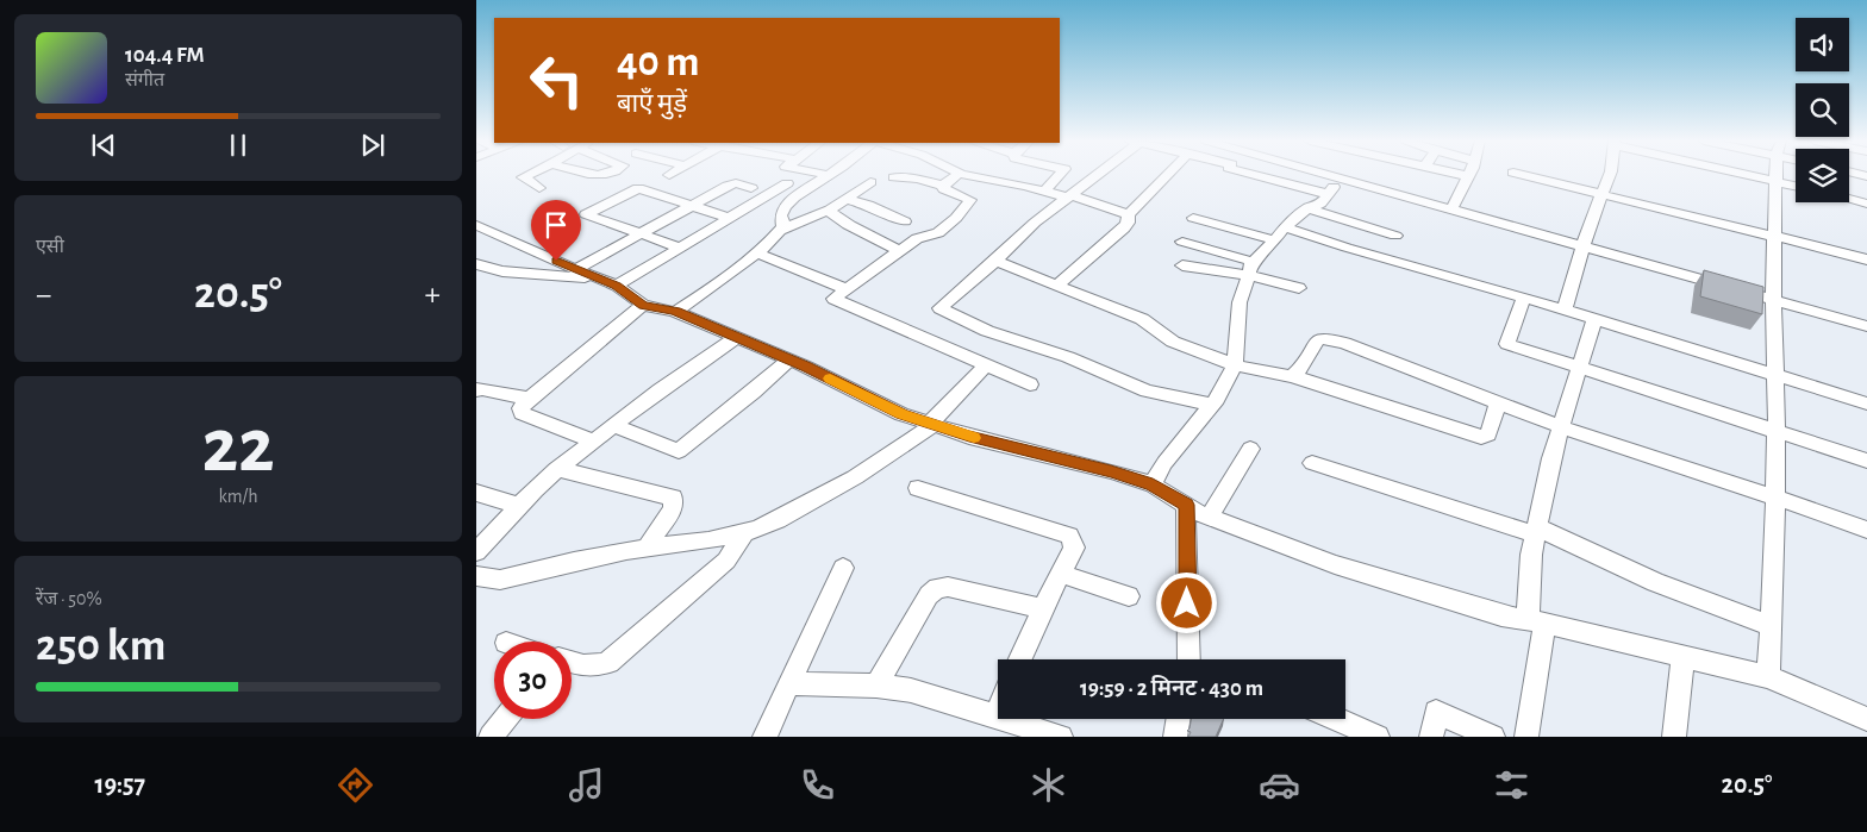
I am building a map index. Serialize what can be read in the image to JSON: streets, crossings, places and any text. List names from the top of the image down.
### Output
{
  "page": {
    "turn": ["40 m", "बाएँ मुड़ें"],
    "song": ["104.4 FM", "संगीत"],
    "tile": [
      "एसी",
      ["22", "km/h"],
      ["रेंज · 50%", "250 km"]
    ],
    "heat": ["−", "20.5°", "+"],
    "limit": "30",
    "trip": "19:59 · 2 मिनट · 430 m",
    "tabs": ["19:57", "20.5°"]
  }
}
